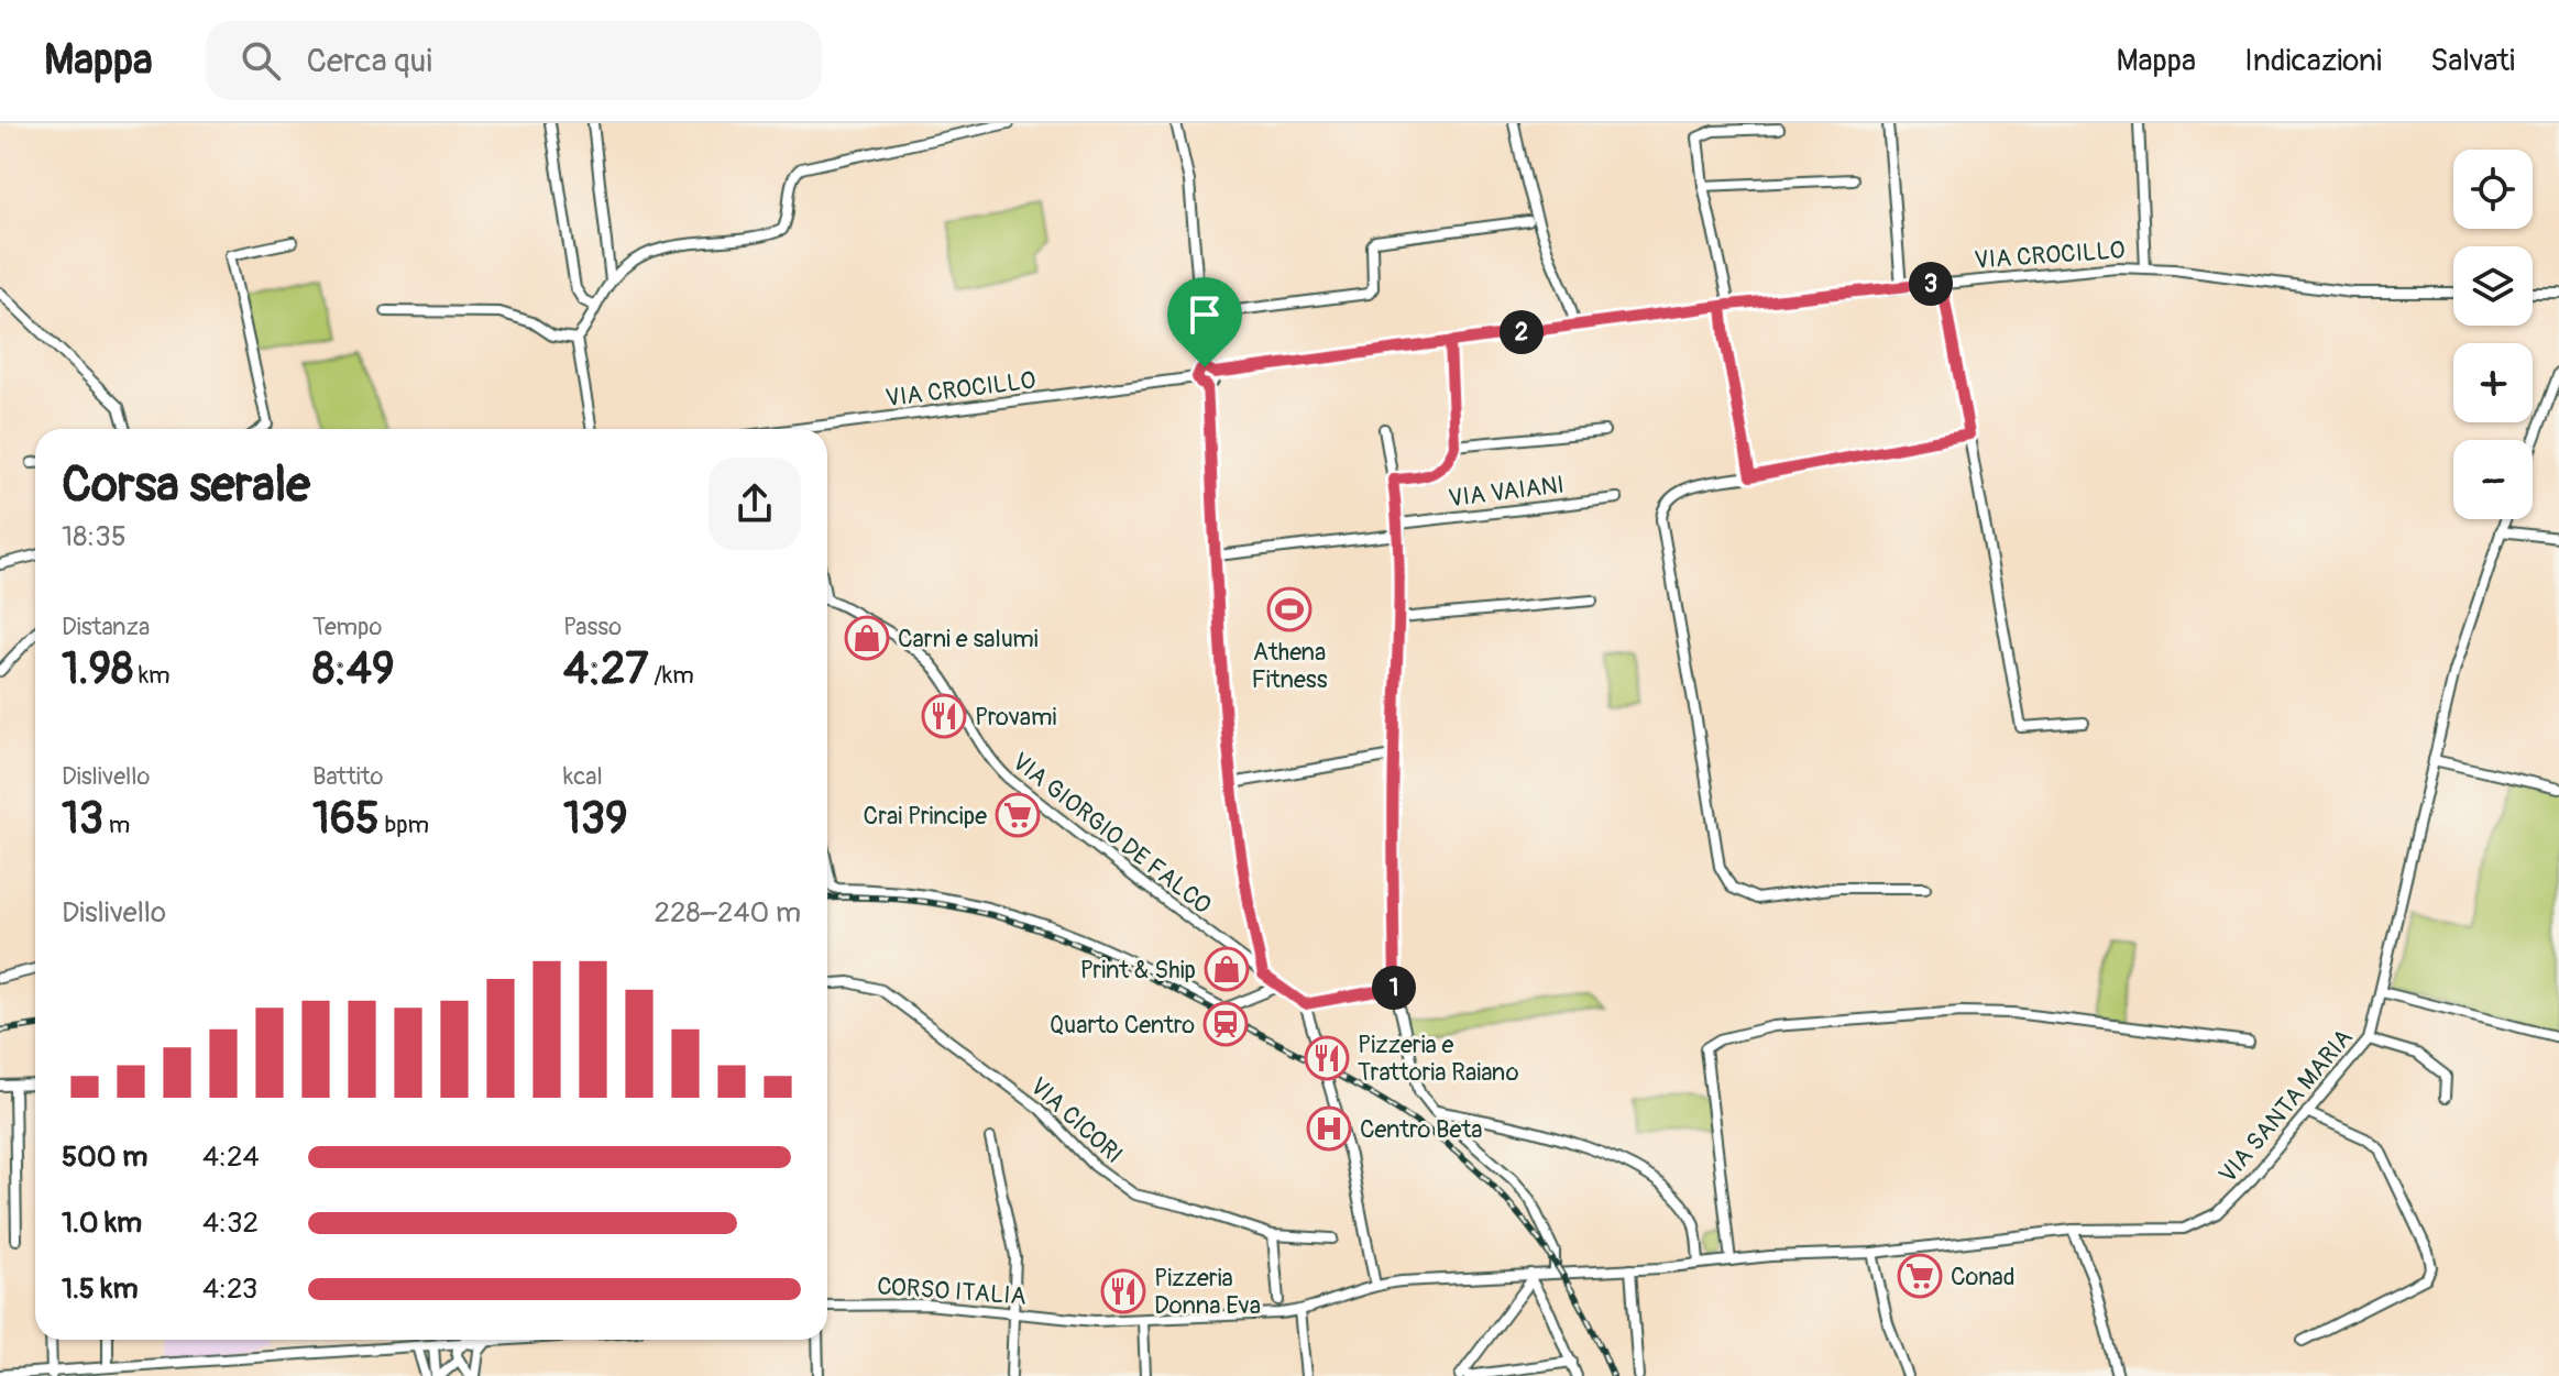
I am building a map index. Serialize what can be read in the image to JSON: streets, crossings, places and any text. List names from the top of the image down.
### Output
{
  "streets": {
    "street": [
      "VIA CROCILLO",
      "VIA VAIANI",
      "VIA GIORGIO DE FALCO",
      "VIA SANTA MARIA",
      "VIA CICORI",
      "CORSO ITALIA"
    ]
  },
  "crossings": [
    ["VIA CROCILLO", "VIA VAIANI"],
    ["VIA SANTA MARIA", "CORSO ITALIA"]
  ],
  "places": {
    "sports": ["Athena Fitness"],
    "shop": ["Carni e salumi", "Print & Ship"],
    "restaurant": ["Provami", "Pizzeria e Trattoria Raiano", "Pizzeria Donna Eva"],
    "supermarket": ["Crai Principe", "Conad"],
    "station": ["Quarto Centro"],
    "hospital": ["Centro Beta"]
  },
  "page": {
    "header": "Mappa",
    "search": "Cerca qui",
    "nav": ["Mappa", "Indicazioni", "Salvati"],
    "map_buttons": ["+", "−"],
    "pins": ["3", "2", "1"],
    "heading": ["Corsa serale", "18:35"],
    "stats": [
      ["Distanza", "1.98 km"],
      ["Tempo", "8:49"],
      ["Passo", "4:27 /km"],
      ["Dislivello", "13 m"],
      ["Battito", "165 bpm"],
      ["kcal", "139"]
    ],
    "chart": ["Dislivello", "228–240 m"],
    "list": [
      {
        "name": "500 m",
        "note": "4:24"
      },
      {
        "name": "1.0 km",
        "note": "4:32"
      },
      {
        "name": "1.5 km",
        "note": "4:23"
      }
    ]
  }
}
